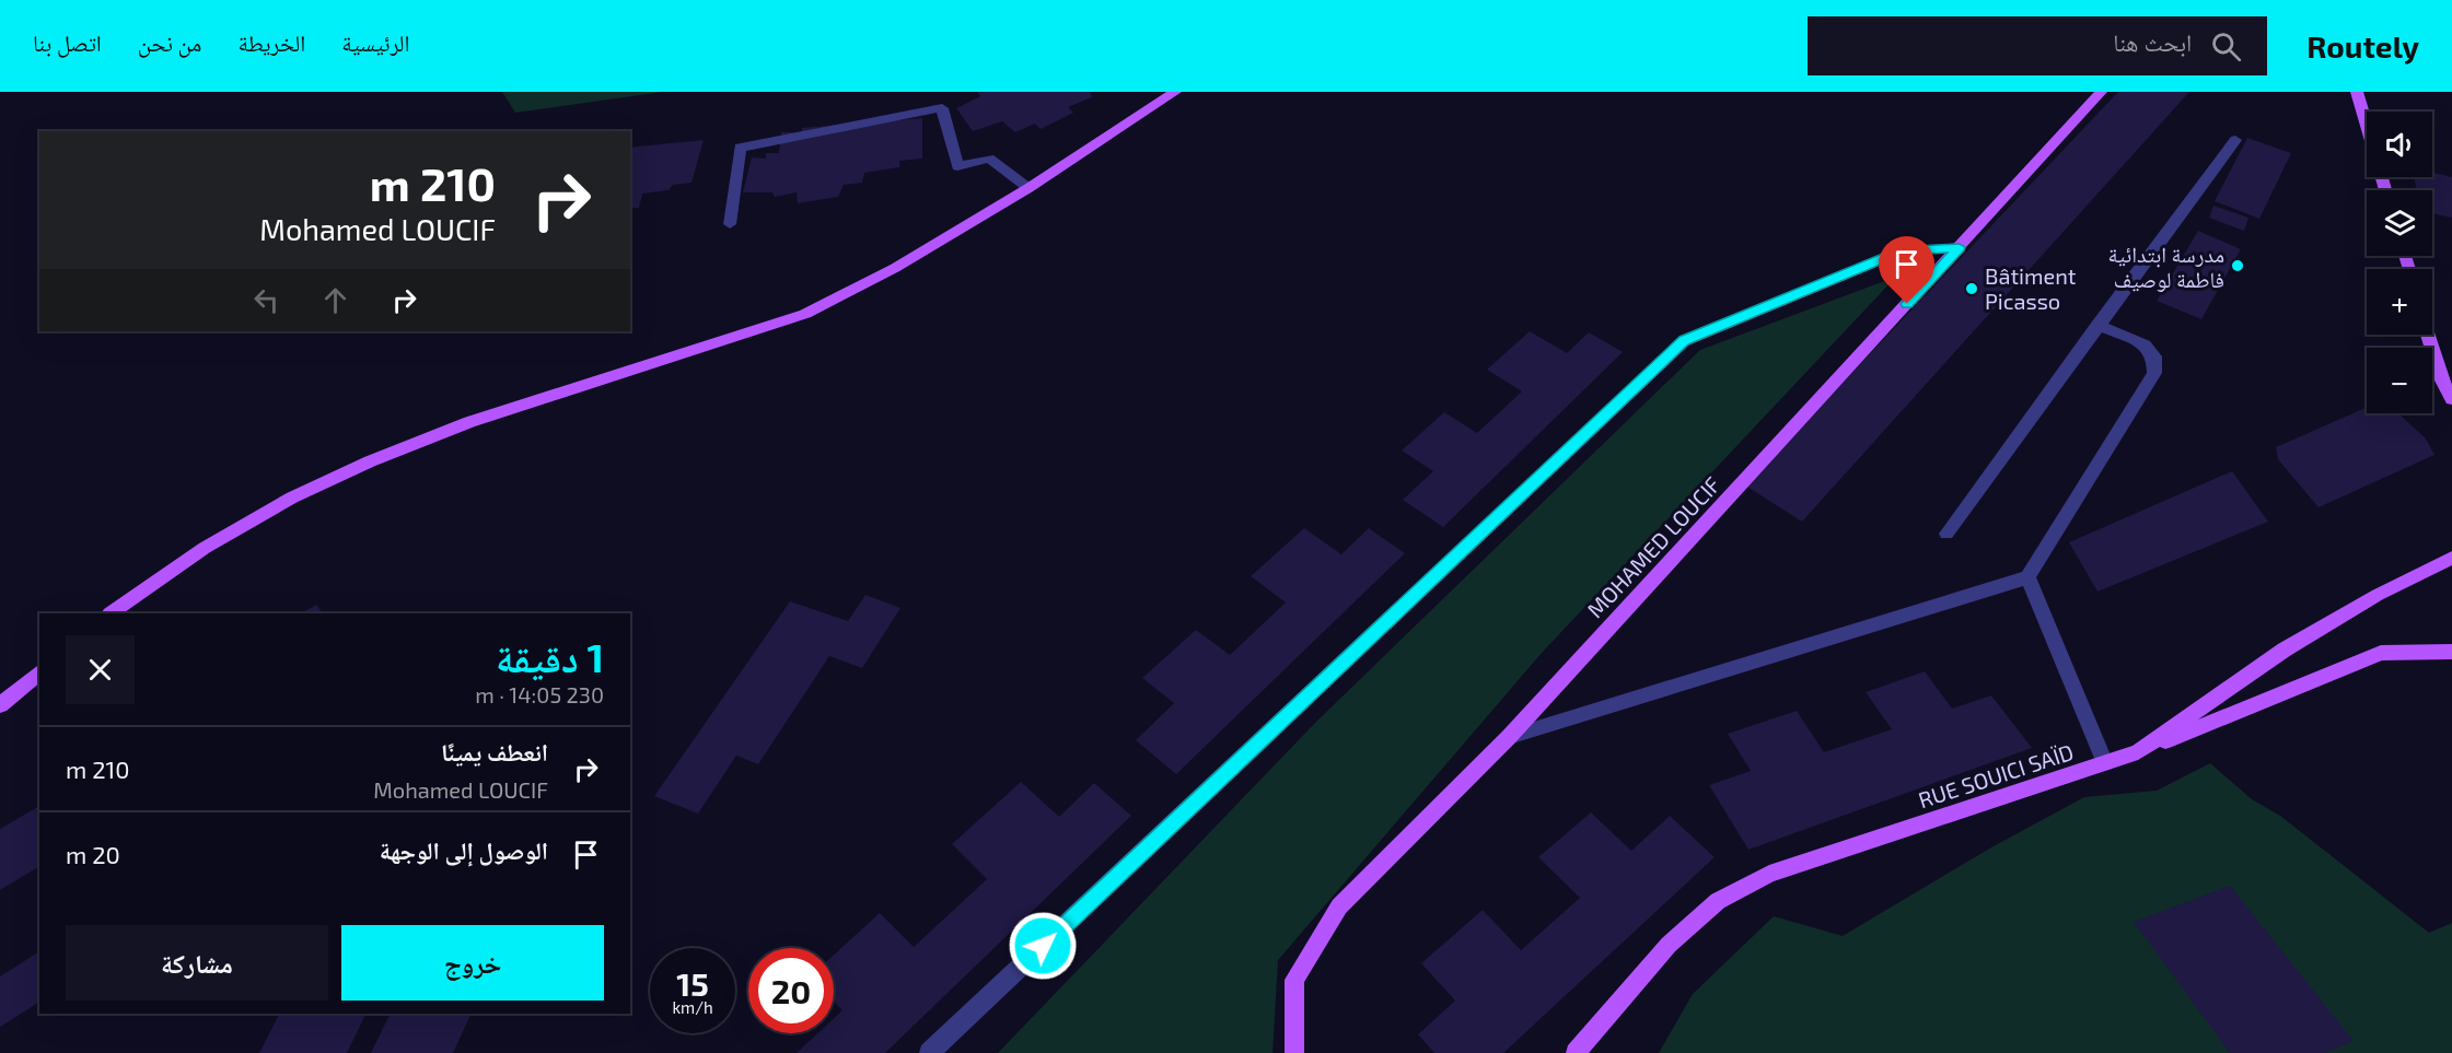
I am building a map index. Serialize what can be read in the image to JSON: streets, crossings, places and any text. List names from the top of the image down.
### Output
{
  "streets": {
    "main road": ["MOHAMED LOUCIF", "RUE SOUICI SAÏD"]
  },
  "places": ["مدرسة ابتدائية فاطمة لوصيف", "Bâtiment Picasso"],
  "page": {
    "header": "Routely",
    "search": "ابحث هنا",
    "nav": [
      "الرئيسية",
      "الخريطة",
      "من نحن",
      "اتصل بنا"
    ],
    "map_buttons": ["+", "−"],
    "turn": ["210 m", "Mohamed LOUCIF"],
    "heading": ["1 دقيقة", "230 m · 14:05"],
    "list": [
      {
        "name": "انعطف يمينًا",
        "note": "Mohamed LOUCIF",
        "value": "210 m"
      },
      {
        "name": "الوصول إلى الوجهة",
        "value": "20 m"
      }
    ],
    "buttons": ["خروج", "مشاركة"],
    "speed": "15 km/h",
    "limit": "20"
  }
}
